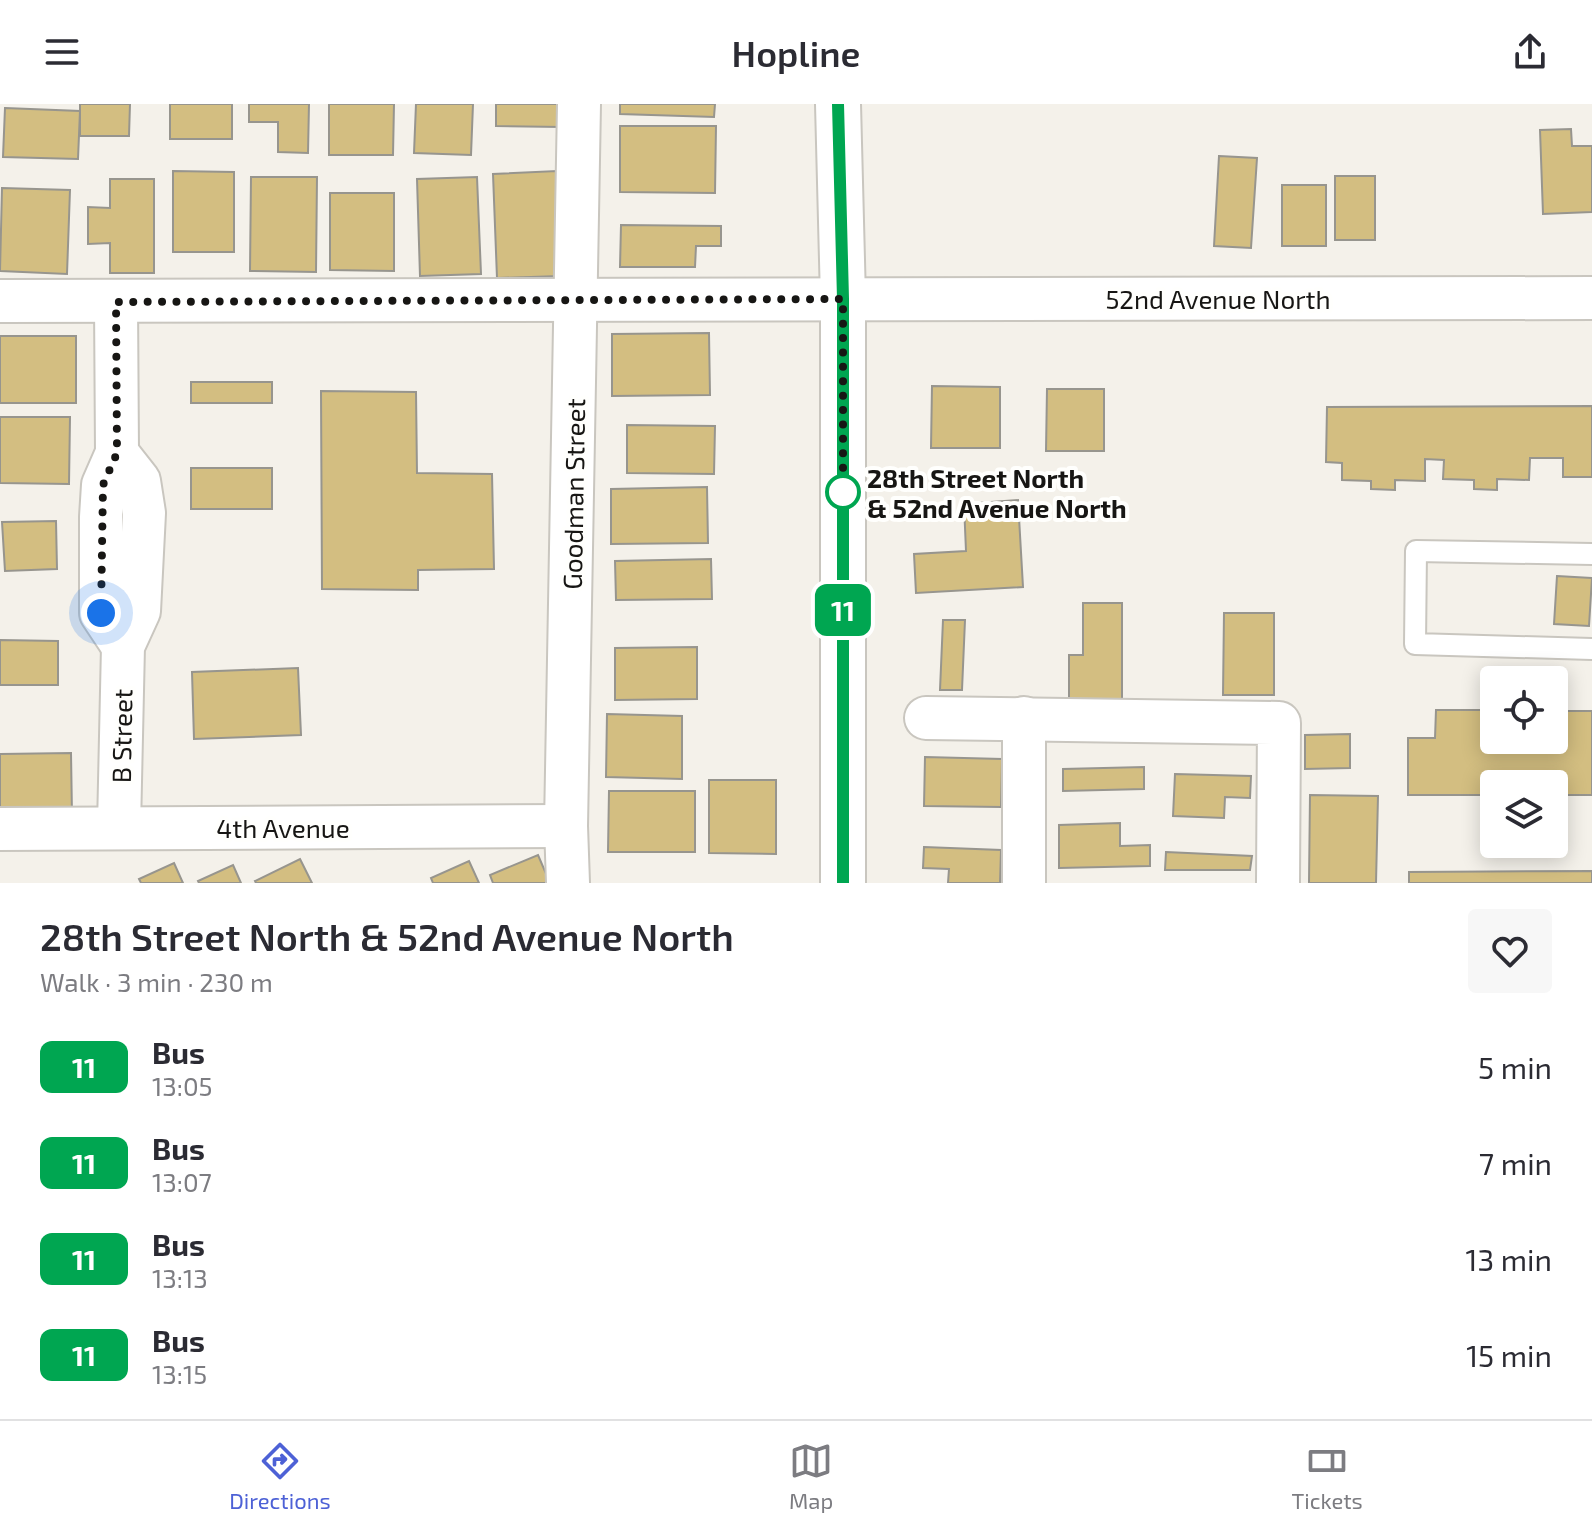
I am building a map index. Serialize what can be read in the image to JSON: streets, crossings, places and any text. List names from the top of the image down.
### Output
{
  "streets": {
    "street": [
      "52nd Avenue North",
      "Goodman Street",
      "B Street",
      "4th Avenue"
    ]
  },
  "crossings": [
    ["52nd Avenue North", "Goodman Street"],
    ["52nd Avenue North", "B Street"],
    ["Goodman Street", "4th Avenue"],
    ["B Street", "4th Avenue"]
  ],
  "places": ["28th Street North & 52nd Avenue North"],
  "lines": ["bus line 11"],
  "page": {
    "header": "Hopline",
    "on_map": "11",
    "heading": ["28th Street North & 52nd Avenue North", "Walk · 3 min · 230 m"],
    "list": [
      {
        "mark": "11",
        "name": "Bus",
        "note": "13:05",
        "value": "5 min"
      },
      {
        "mark": "11",
        "name": "Bus",
        "note": "13:07",
        "value": "7 min"
      },
      {
        "mark": "11",
        "name": "Bus",
        "note": "13:13",
        "value": "13 min"
      },
      {
        "mark": "11",
        "name": "Bus",
        "note": "13:15",
        "value": "15 min"
      }
    ],
    "tabs": ["Directions", "Map", "Tickets"]
  }
}
